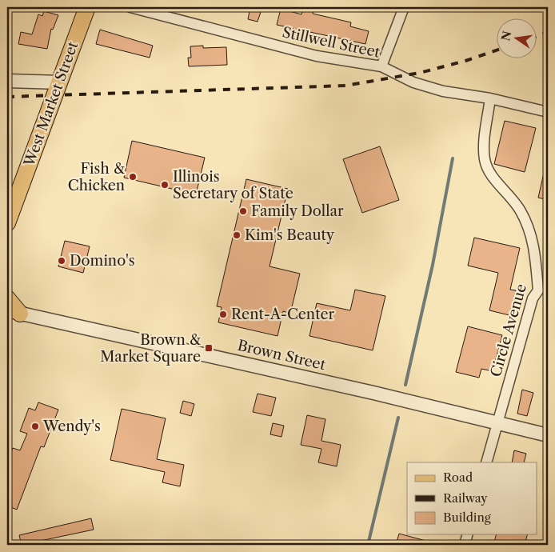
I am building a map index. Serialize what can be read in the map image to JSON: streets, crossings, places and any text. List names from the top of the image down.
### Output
{
  "streets": {
    "main road": ["West Market Street"],
    "street": ["Stillwell Street", "Circle Avenue", "Brown Street"]
  },
  "crossings": [
    ["Stillwell Street", "Circle Avenue"],
    ["Circle Avenue", "Brown Street"]
  ],
  "places": {
    "other": [
      "Fish & Chicken",
      "Illinois Secretary of State",
      "Family Dollar",
      "Kim's Beauty",
      "Domino's",
      "Rent-A-Center",
      "Wendy's"
    ],
    "transit": ["Brown & Market Square"]
  },
  "legend": ["Road", "Railway", "Building"],
  "north": "left"
}
